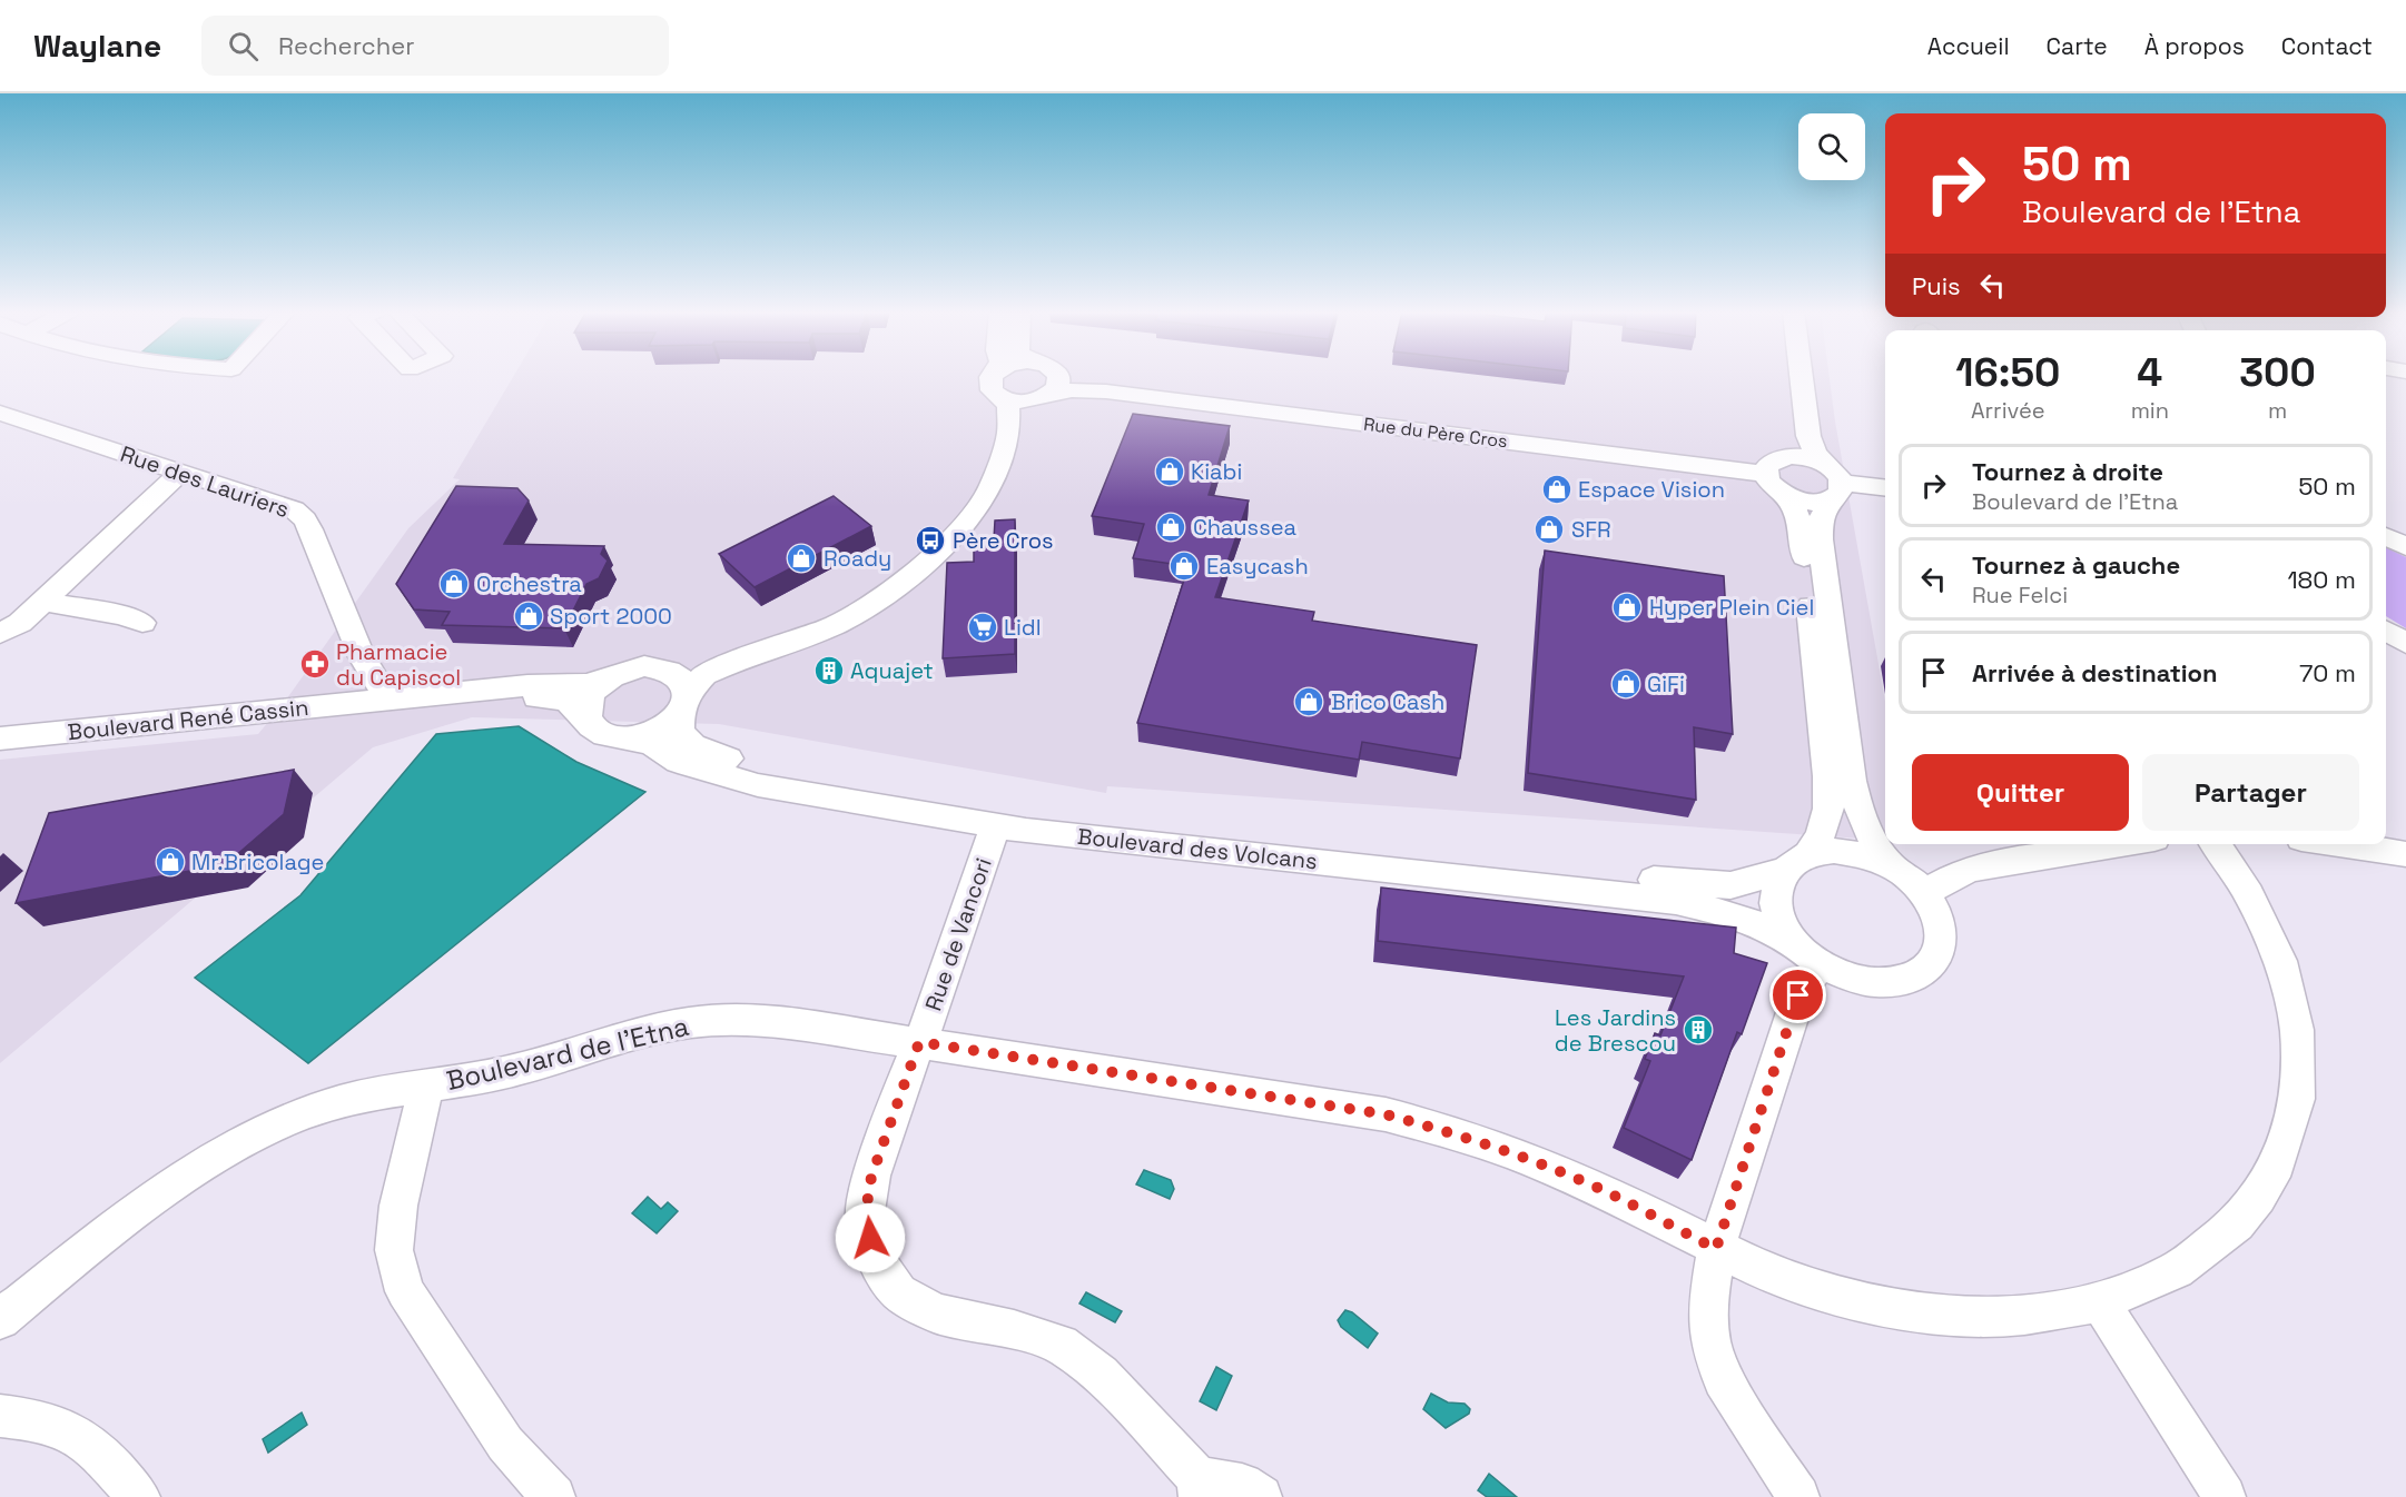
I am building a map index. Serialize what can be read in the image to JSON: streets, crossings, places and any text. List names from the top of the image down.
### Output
{
  "streets": {
    "street": [
      "Rue du Père Cros",
      "Rue des Lauriers",
      "Boulevard René Cassin",
      "Boulevard des Volcans",
      "Rue de Vancori",
      "Boulevard de l'Etna"
    ]
  },
  "crossings": [
    ["Rue des Lauriers", "Boulevard René Cassin"],
    ["Boulevard René Cassin", "Boulevard des Volcans"],
    ["Boulevard des Volcans", "Rue de Vancori"],
    ["Rue de Vancori", "Boulevard de l'Etna"]
  ],
  "places": {
    "shop": [
      "Kiabi",
      "Espace Vision",
      "Chaussea",
      "SFR",
      "Roady",
      "Easycash",
      "Orchestra",
      "Hyper Plein Ciel",
      "Sport 2000",
      "GiFi",
      "Brico Cash",
      "Mr.Bricolage"
    ],
    "bus stop": ["Père Cros"],
    "supermarket": ["Lidl"],
    "pharmacy": ["Pharmacie du Capiscol"],
    "building": ["Aquajet", "Les Jardins de Brescou"]
  },
  "page": {
    "header": "Waylane",
    "search": "Rechercher",
    "nav": [
      "Accueil",
      "Carte",
      "À propos",
      "Contact"
    ],
    "turn": ["50 m", "Boulevard de l'Etna"],
    "then": "Puis",
    "eta": [
      "16:50",
      "Arrivée",
      "4",
      "min",
      "300",
      "m"
    ],
    "list": [
      {
        "name": "Tournez à droite",
        "note": "Boulevard de l'Etna",
        "value": "50 m"
      },
      {
        "name": "Tournez à gauche",
        "note": "Rue Felci",
        "value": "180 m"
      },
      {
        "name": "Arrivée à destination",
        "value": "70 m"
      }
    ],
    "buttons": ["Quitter", "Partager"]
  }
}
